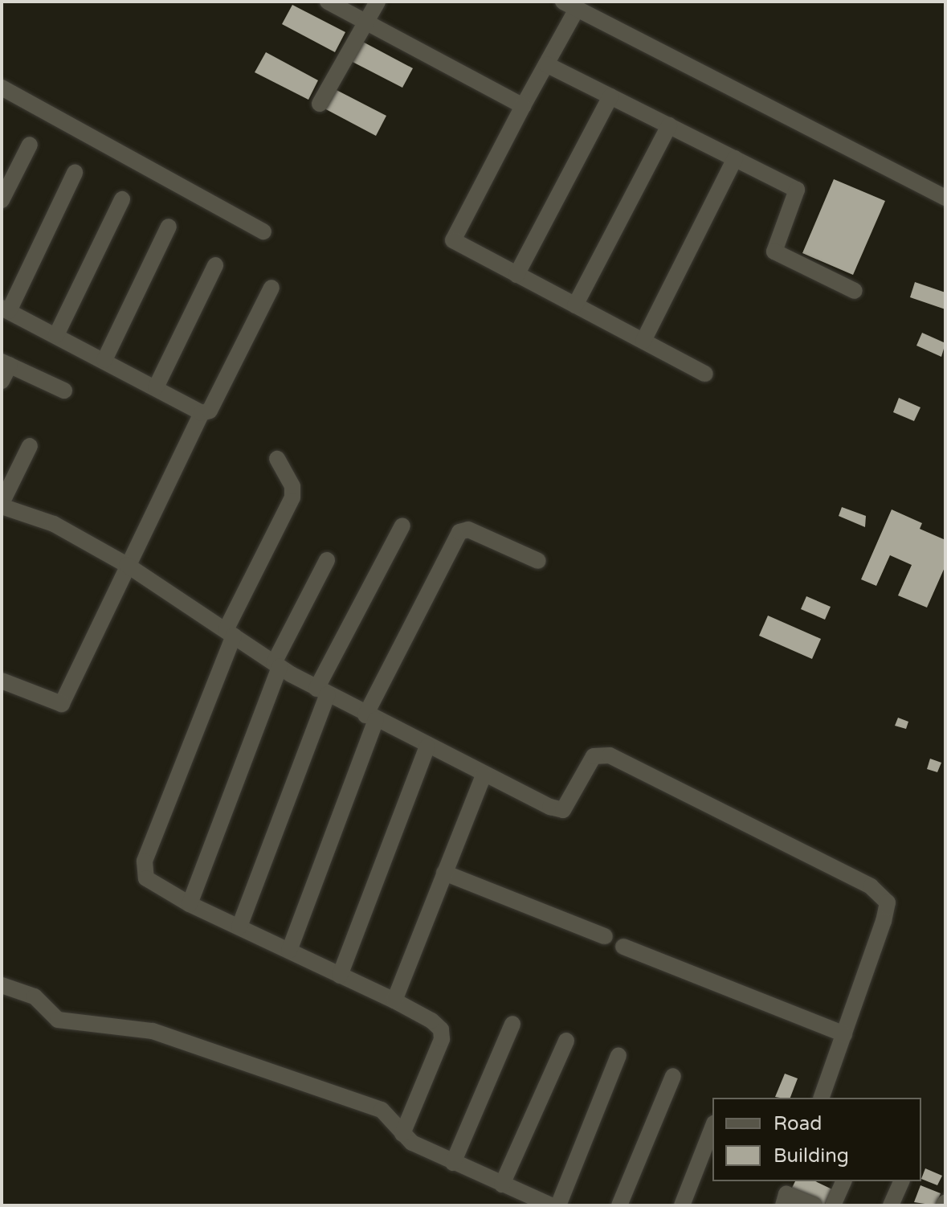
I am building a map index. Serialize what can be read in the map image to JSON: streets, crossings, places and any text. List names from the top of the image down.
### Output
{
  "legend": ["Road", "Building"]
}
